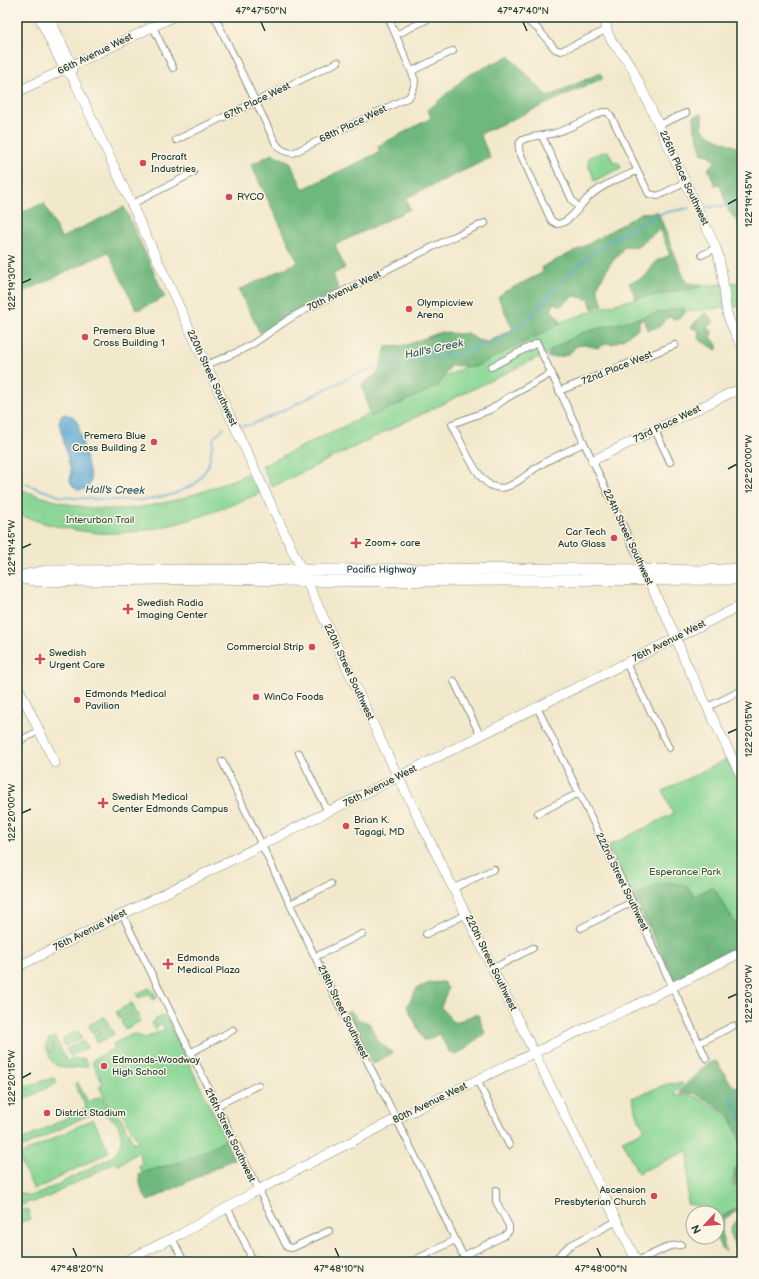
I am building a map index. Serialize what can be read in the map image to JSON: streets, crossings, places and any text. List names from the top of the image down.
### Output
{
  "streets": {
    "highway": ["Pacific Highway"],
    "street": [
      "66th Avenue West",
      "67th Place West",
      "68th Place West",
      "226th Place Southwest",
      "70th Avenue West",
      "72nd Place West",
      "220th Street Southwest",
      "73rd Place West",
      "224th Street Southwest",
      "76th Avenue West",
      "222nd Street Southwest",
      "218th Street Southwest",
      "80th Avenue West",
      "216th Street Southwest"
    ]
  },
  "crossings": [
    ["66th Avenue West", "220th Street Southwest"],
    ["67th Place West", "68th Place West"],
    ["70th Avenue West", "220th Street Southwest"],
    ["72nd Place West", "224th Street Southwest"],
    ["220th Street Southwest", "Pacific Highway"],
    ["220th Street Southwest", "76th Avenue West"],
    ["220th Street Southwest", "80th Avenue West"],
    ["73rd Place West", "224th Street Southwest"],
    ["224th Street Southwest", "Pacific Highway"],
    ["224th Street Southwest", "76th Avenue West"],
    ["76th Avenue West", "222nd Street Southwest"],
    ["76th Avenue West", "218th Street Southwest"],
    ["76th Avenue West", "216th Street Southwest"],
    ["222nd Street Southwest", "80th Avenue West"],
    ["218th Street Southwest", "80th Avenue West"],
    ["80th Avenue West", "216th Street Southwest"]
  ],
  "water": ["Hall's Creek"],
  "parks": ["Interurban Trail", "Esperance Park"],
  "places": {
    "other": [
      "Procraft Industries",
      "RYCO",
      "Olympicview Arena",
      "Premera Blue Cross Building 1",
      "Premera Blue Cross Building 2",
      "Car Tech Auto Glass",
      "Commercial Strip",
      "WinCo Foods",
      "Edmonds Medical Pavilion",
      "Brian K. Tagagi, MD",
      "Edmonds-Woodway High School",
      "District Stadium",
      "Ascension Presbyterian Church"
    ],
    "health": [
      "Zoom+ care",
      "Swedish Radia Imaging Center",
      "Swedish Urgent Care",
      "Swedish Medical Center Edmonds Campus",
      "Edmonds Medical Plaza"
    ]
  },
  "north": "bottom left",
  "coordinates": [
    "47°47'50\"N",
    "47°47'40\"N",
    "122°19'45\"W",
    "122°19'30\"W",
    "122°20'00\"W",
    "122°20'15\"W",
    "122°20'30\"W",
    "47°48'20\"N",
    "47°48'10\"N",
    "47°48'00\"N"
  ]
}
